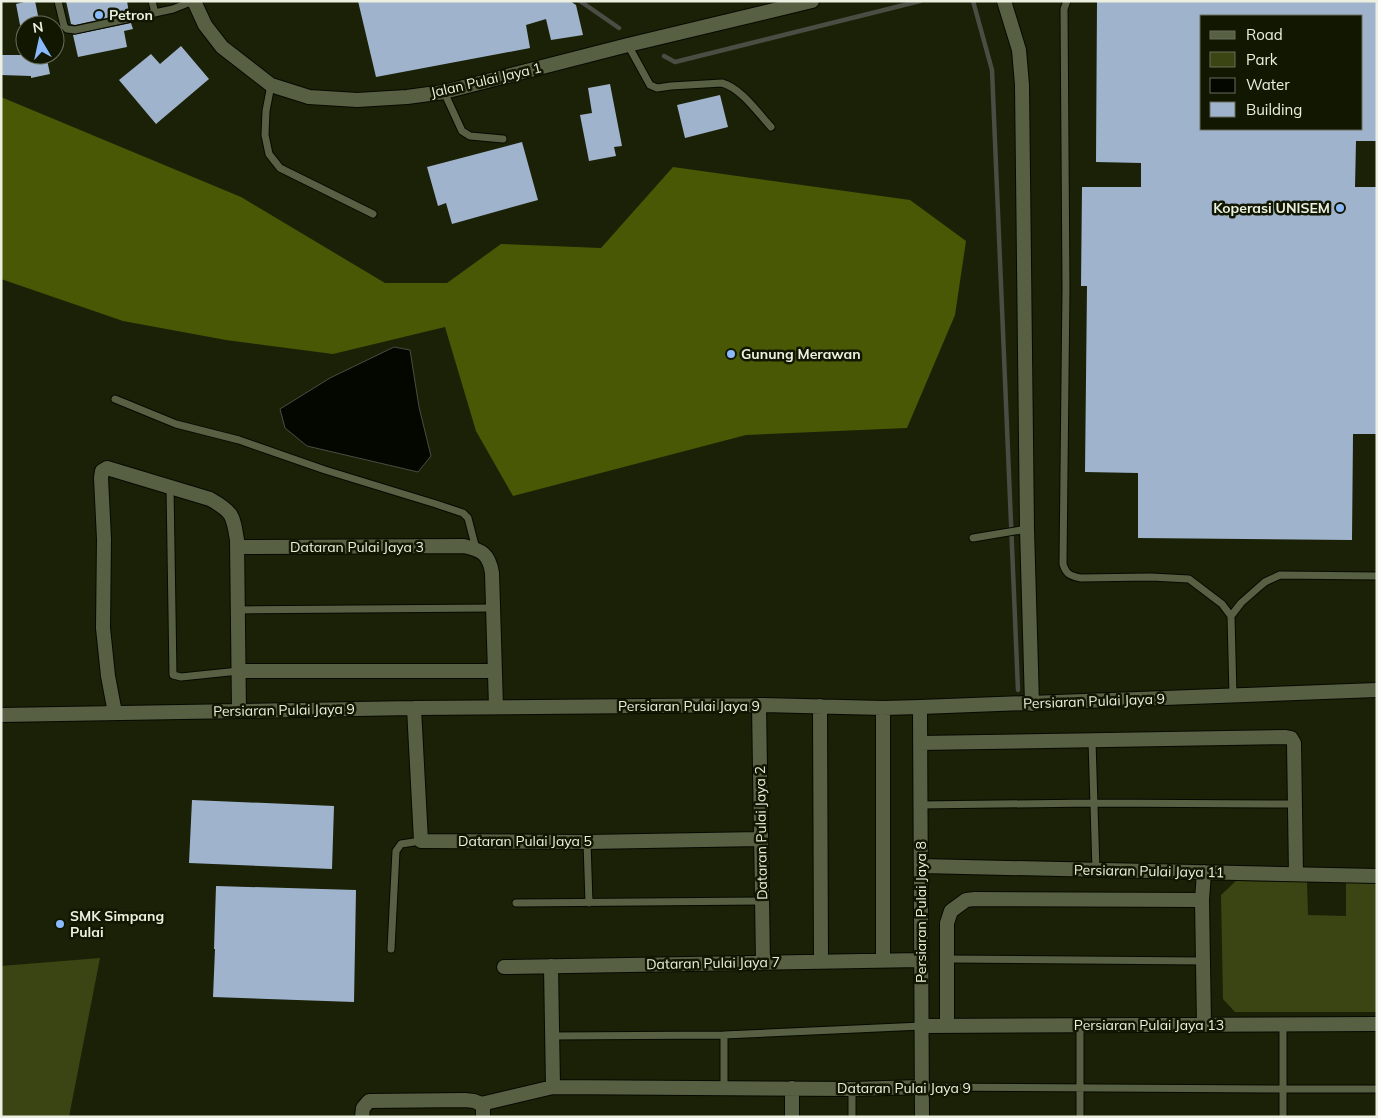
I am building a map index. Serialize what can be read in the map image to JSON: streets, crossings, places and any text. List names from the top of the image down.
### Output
{
  "streets": {
    "street": [
      "Jalan Pulai Jaya 1",
      "Dataran Pulai Jaya 3",
      "Persiaran Pulai Jaya 9",
      "Dataran Pulai Jaya 2",
      "Dataran Pulai Jaya 5",
      "Persiaran Pulai Jaya 11",
      "Persiaran Pulai Jaya 8",
      "Dataran Pulai Jaya 7",
      "Persiaran Pulai Jaya 13",
      "Dataran Pulai Jaya 9"
    ]
  },
  "crossings": [
    ["Persiaran Pulai Jaya 9", "Dataran Pulai Jaya 2"],
    ["Persiaran Pulai Jaya 9", "Persiaran Pulai Jaya 8"],
    ["Dataran Pulai Jaya 2", "Dataran Pulai Jaya 5"],
    ["Dataran Pulai Jaya 2", "Dataran Pulai Jaya 7"],
    ["Persiaran Pulai Jaya 11", "Persiaran Pulai Jaya 8"],
    ["Persiaran Pulai Jaya 8", "Dataran Pulai Jaya 7"],
    ["Persiaran Pulai Jaya 8", "Persiaran Pulai Jaya 13"],
    ["Persiaran Pulai Jaya 8", "Dataran Pulai Jaya 9"]
  ],
  "places": [
    "Petron",
    "Koperasi UNISEM",
    "Gunung Merawan",
    "SMK Simpang Pulai"
  ],
  "legend": [
    "Road",
    "Park",
    "Water",
    "Building"
  ],
  "north": "top"
}
